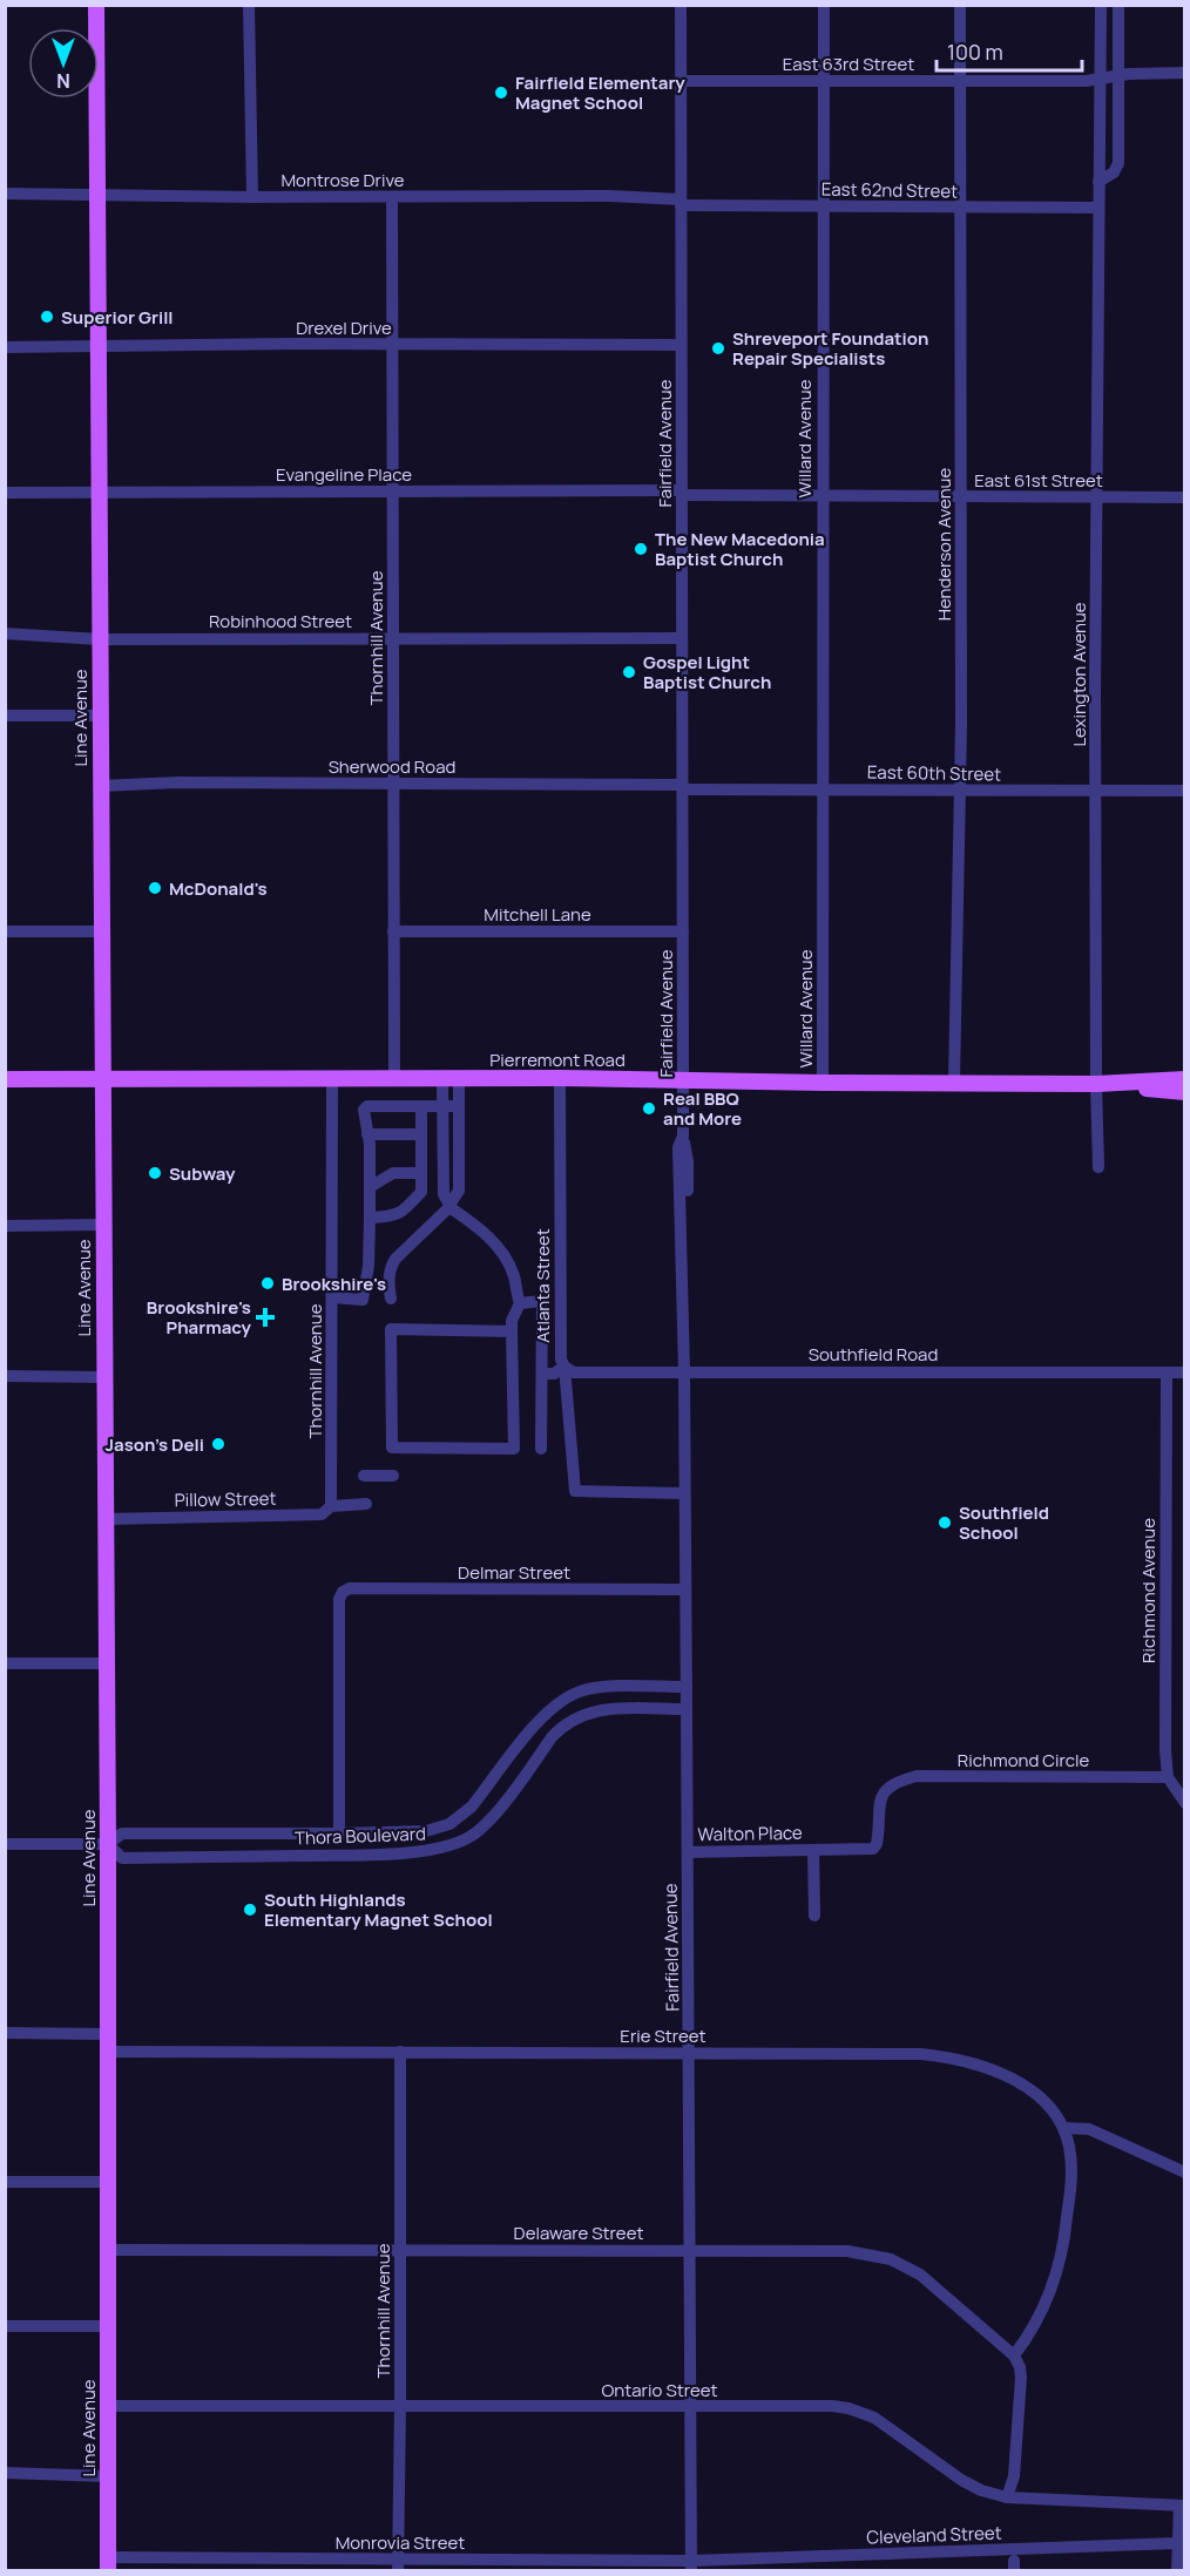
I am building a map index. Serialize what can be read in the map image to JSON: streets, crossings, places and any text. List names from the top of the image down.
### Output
{
  "streets": {
    "main road": ["Line Avenue", "Pierremont Road"],
    "street": [
      "East 63rd Street",
      "Montrose Drive",
      "East 62nd Street",
      "Drexel Drive",
      "Willard Avenue",
      "Fairfield Avenue",
      "Evangeline Place",
      "East 61st Street",
      "Henderson Avenue",
      "Robinhood Street",
      "Thornhill Avenue",
      "Lexington Avenue",
      "Sherwood Road",
      "East 60th Street",
      "Mitchell Lane",
      "Atlanta Street",
      "Southfield Road",
      "Pillow Street",
      "Delmar Street",
      "Richmond Avenue",
      "Richmond Circle",
      "Walton Place",
      "Thora Boulevard",
      "Erie Street",
      "Delaware Street",
      "Ontario Street",
      "Cleveland Street",
      "Monrovia Street"
    ]
  },
  "crossings": [
    ["East 63rd Street", "Willard Avenue"],
    ["East 63rd Street", "Fairfield Avenue"],
    ["East 63rd Street", "Henderson Avenue"],
    ["East 63rd Street", "Lexington Avenue"],
    ["Montrose Drive", "East 62nd Street"],
    ["Montrose Drive", "Fairfield Avenue"],
    ["Montrose Drive", "Thornhill Avenue"],
    ["Montrose Drive", "Line Avenue"],
    ["East 62nd Street", "Willard Avenue"],
    ["East 62nd Street", "Fairfield Avenue"],
    ["East 62nd Street", "Henderson Avenue"],
    ["East 62nd Street", "Lexington Avenue"],
    ["Drexel Drive", "Fairfield Avenue"],
    ["Drexel Drive", "Thornhill Avenue"],
    ["Drexel Drive", "Line Avenue"],
    ["Willard Avenue", "East 61st Street"],
    ["Willard Avenue", "East 60th Street"],
    ["Willard Avenue", "Pierremont Road"],
    ["Fairfield Avenue", "Evangeline Place"],
    ["Fairfield Avenue", "East 61st Street"],
    ["Fairfield Avenue", "Robinhood Street"],
    ["Fairfield Avenue", "Sherwood Road"],
    ["Fairfield Avenue", "East 60th Street"],
    ["Fairfield Avenue", "Mitchell Lane"],
    ["Fairfield Avenue", "Pierremont Road"],
    ["Fairfield Avenue", "Atlanta Street"],
    ["Fairfield Avenue", "Southfield Road"],
    ["Fairfield Avenue", "Delmar Street"],
    ["Fairfield Avenue", "Walton Place"],
    ["Fairfield Avenue", "Thora Boulevard"],
    ["Fairfield Avenue", "Erie Street"],
    ["Fairfield Avenue", "Delaware Street"],
    ["Fairfield Avenue", "Ontario Street"],
    ["Fairfield Avenue", "Cleveland Street"],
    ["Fairfield Avenue", "Monrovia Street"],
    ["Evangeline Place", "East 61st Street"],
    ["Evangeline Place", "Thornhill Avenue"],
    ["Evangeline Place", "Line Avenue"],
    ["East 61st Street", "Henderson Avenue"],
    ["East 61st Street", "Lexington Avenue"],
    ["Henderson Avenue", "East 60th Street"],
    ["Henderson Avenue", "Pierremont Road"],
    ["Robinhood Street", "Thornhill Avenue"],
    ["Robinhood Street", "Line Avenue"],
    ["Thornhill Avenue", "Sherwood Road"],
    ["Thornhill Avenue", "Mitchell Lane"],
    ["Thornhill Avenue", "Pierremont Road"],
    ["Thornhill Avenue", "Pillow Street"],
    ["Thornhill Avenue", "Erie Street"],
    ["Thornhill Avenue", "Delaware Street"],
    ["Thornhill Avenue", "Ontario Street"],
    ["Thornhill Avenue", "Monrovia Street"],
    ["Lexington Avenue", "East 60th Street"],
    ["Lexington Avenue", "Pierremont Road"],
    ["Line Avenue", "Sherwood Road"],
    ["Line Avenue", "Pierremont Road"],
    ["Line Avenue", "Pillow Street"],
    ["Line Avenue", "Thora Boulevard"],
    ["Line Avenue", "Erie Street"],
    ["Line Avenue", "Delaware Street"],
    ["Line Avenue", "Ontario Street"],
    ["Line Avenue", "Monrovia Street"],
    ["Sherwood Road", "East 60th Street"],
    ["Pierremont Road", "Atlanta Street"],
    ["Atlanta Street", "Southfield Road"],
    ["Southfield Road", "Richmond Avenue"],
    ["Delmar Street", "Thora Boulevard"],
    ["Richmond Avenue", "Richmond Circle"],
    ["Richmond Circle", "Walton Place"],
    ["Cleveland Street", "Monrovia Street"]
  ],
  "places": {
    "other": [
      "Fairfield Elementary Magnet School",
      "Superior Grill",
      "Shreveport Foundation Repair Specialists",
      "The New Macedonia Baptist Church",
      "Gospel Light Baptist Church",
      "McDonald's",
      "Real BBQ and More",
      "Subway",
      "Brookshire's",
      "Jason's Deli",
      "Southfield School",
      "South Highlands Elementary Magnet School"
    ],
    "health": ["Brookshire's Pharmacy"]
  },
  "scale_bar": "100 m",
  "north": "bottom"
}
